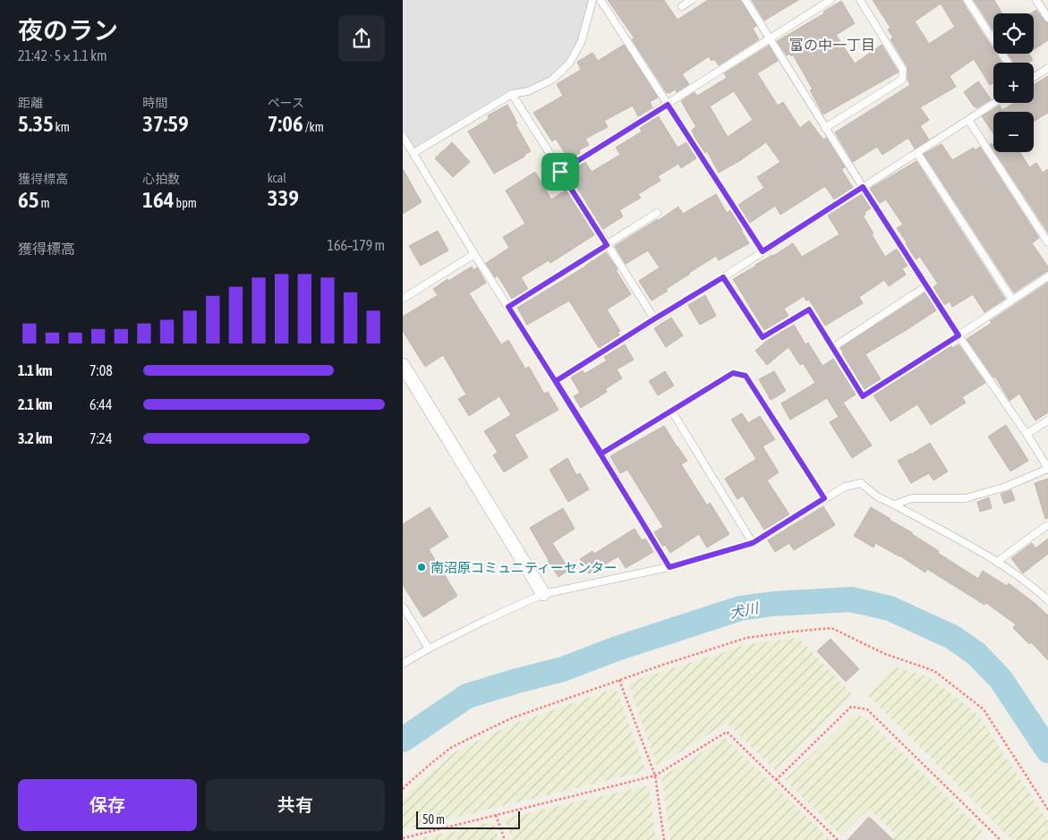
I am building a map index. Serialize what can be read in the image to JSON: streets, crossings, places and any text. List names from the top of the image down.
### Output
{
  "districts": ["富の中一丁目"],
  "water": ["犬川"],
  "places": ["南沼原コミュニティーセンター"],
  "scale_bar": "50 m",
  "page": {
    "heading": ["夜のラン", "21:42 · 5 × 1.1 km"],
    "map_buttons": ["+", "−"],
    "stats": [
      ["距離", "5.35 km"],
      ["時間", "37:59"],
      ["ペース", "7:06 /km"],
      ["獲得標高", "65 m"],
      ["心拍数", "164 bpm"],
      ["kcal", "339"]
    ],
    "chart": ["獲得標高", "166–179 m"],
    "list": [
      {
        "name": "1.1 km",
        "note": "7:08"
      },
      {
        "name": "2.1 km",
        "note": "6:44"
      },
      {
        "name": "3.2 km",
        "note": "7:24"
      }
    ],
    "buttons": ["保存", "共有"],
    "scale": "50 m"
  }
}
